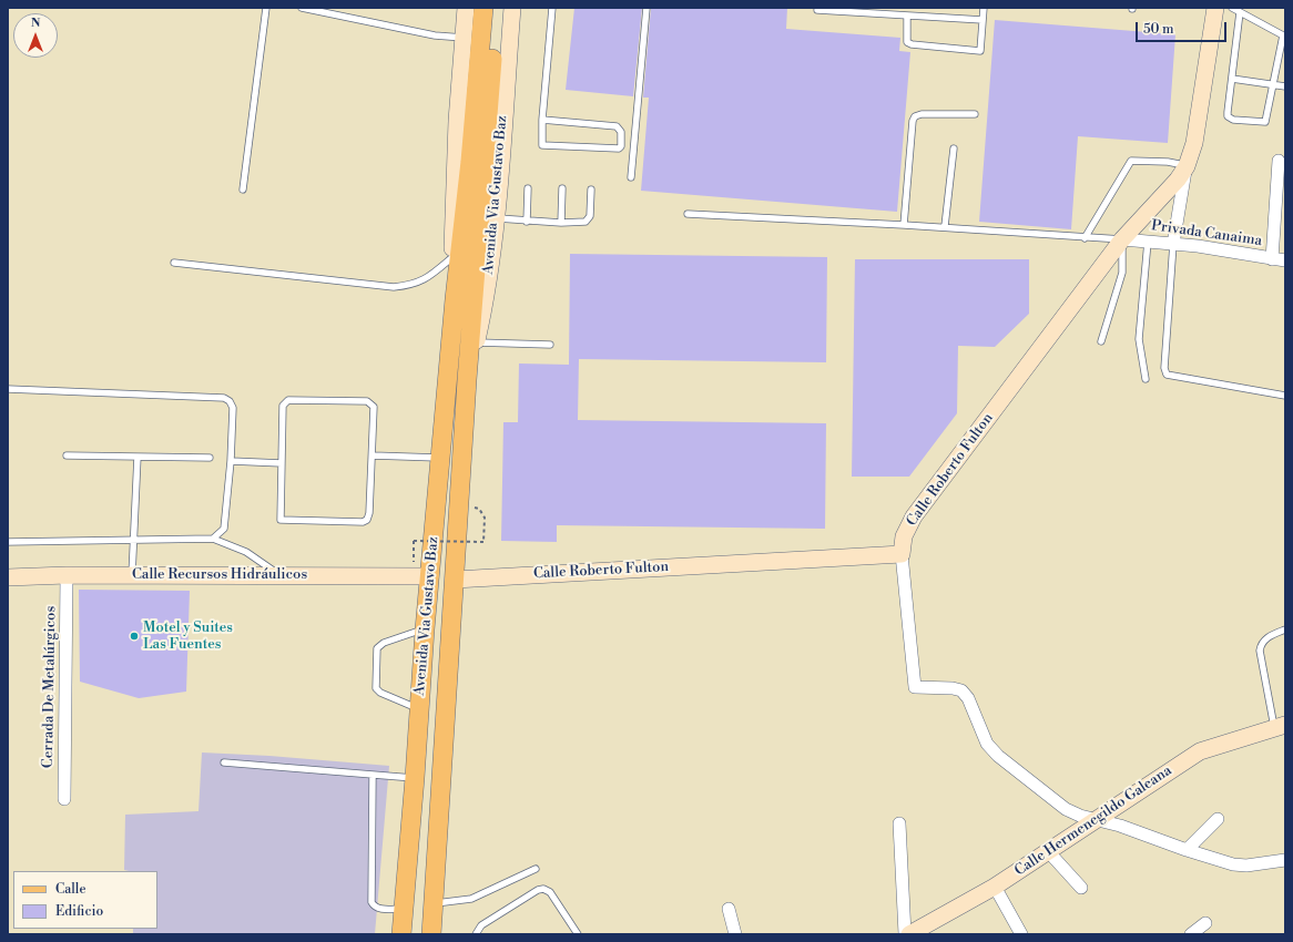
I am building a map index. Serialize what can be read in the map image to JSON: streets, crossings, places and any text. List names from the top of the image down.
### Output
{
  "streets": {
    "main road": [
      "Avenida Via Gustavo Baz",
      "Calle Roberto Fulton",
      "Calle Recursos Hidráulicos",
      "Calle Hermenegildo Galeana"
    ],
    "street": ["Privada Canaima", "Cerrada De Metalúrgicos"]
  },
  "crossings": [
    ["Avenida Via Gustavo Baz", "Calle Roberto Fulton"],
    ["Avenida Via Gustavo Baz", "Calle Recursos Hidráulicos"],
    ["Privada Canaima", "Calle Roberto Fulton"],
    ["Calle Recursos Hidráulicos", "Cerrada De Metalúrgicos"]
  ],
  "places": ["Motel y Suites Las Fuentes"],
  "legend": ["Calle", "Edificio"],
  "scale_bar": "50 m",
  "north": "top"
}
